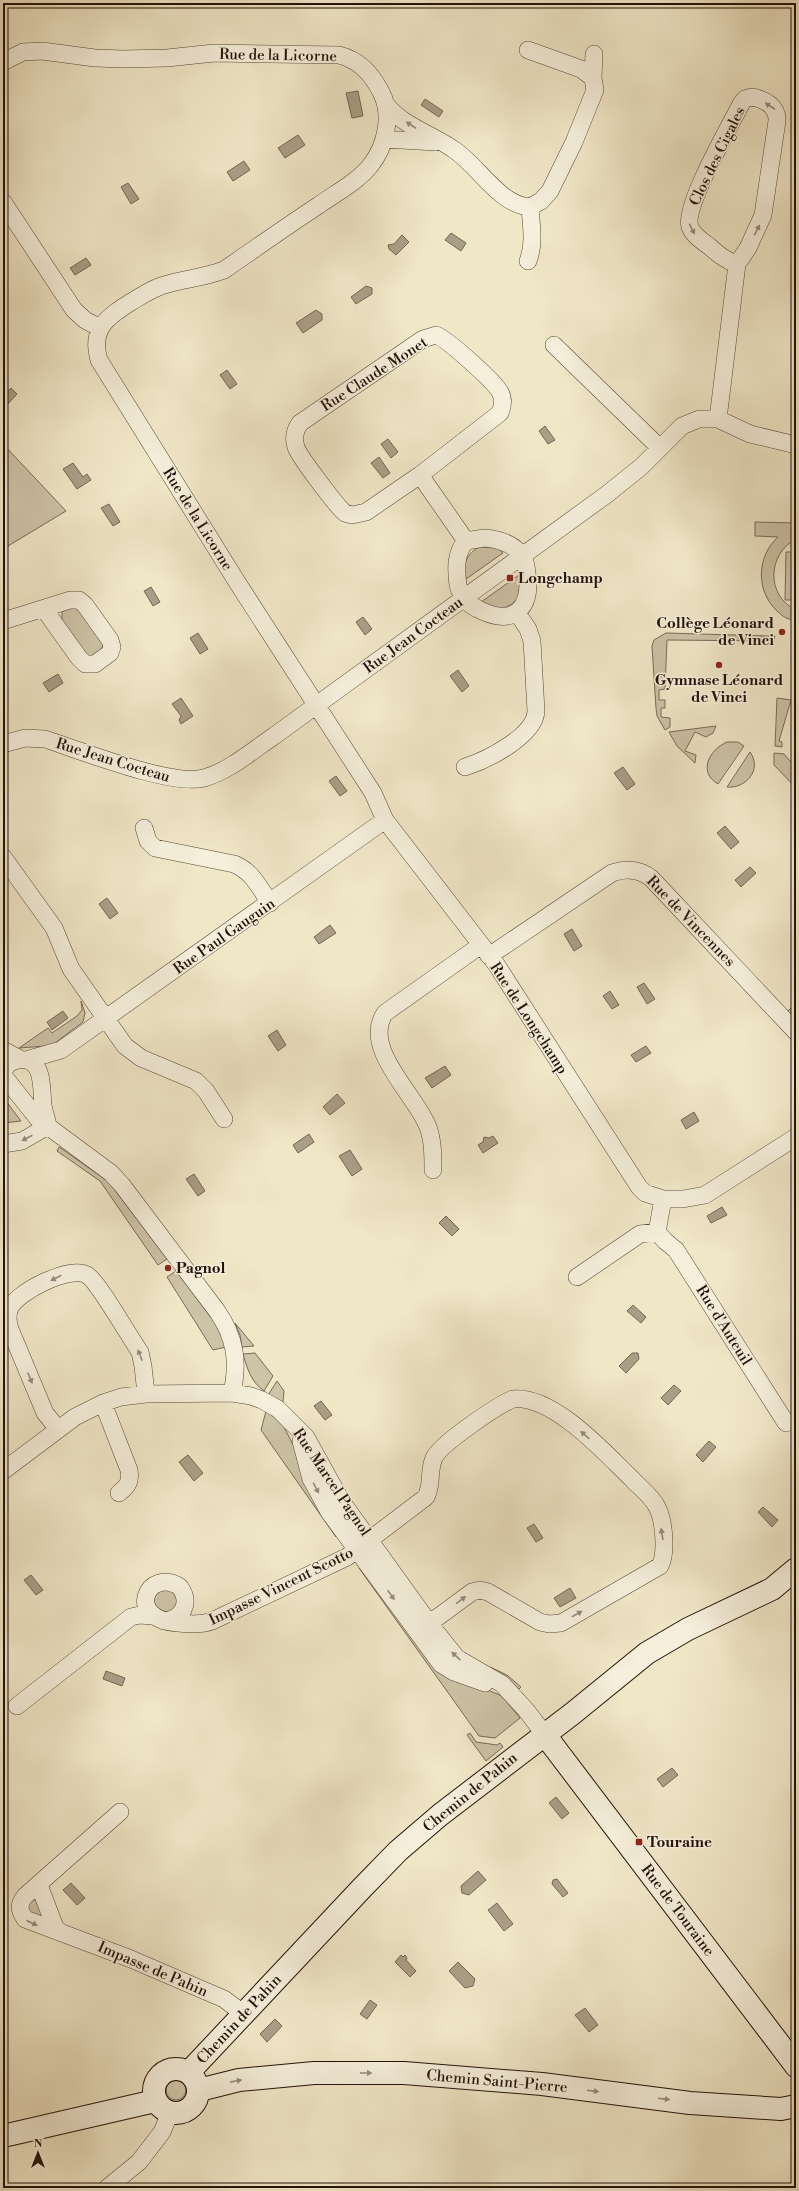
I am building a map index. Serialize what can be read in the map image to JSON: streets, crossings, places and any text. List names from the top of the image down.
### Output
{
  "streets": {
    "street": [
      "Rue de la Licorne",
      "Clos des Cigales",
      "Rue Claude Monet",
      "Rue Jean Cocteau",
      "Rue de Vincennes",
      "Rue Paul Gauguin",
      "Rue de Longchamp",
      "Rue d'Auteuil",
      "Rue Marcel Pagnol",
      "Impasse Vincent Scotto",
      "Chemin de Pahin",
      "Rue de Touraine",
      "Impasse de Pahin",
      "Chemin Saint-Pierre"
    ]
  },
  "crossings": [
    ["Rue de la Licorne", "Rue Jean Cocteau"],
    ["Rue de la Licorne", "Rue de Longchamp"],
    ["Clos des Cigales", "Rue Jean Cocteau"],
    ["Rue Jean Cocteau", "Rue de Longchamp"],
    ["Rue de Vincennes", "Rue de Longchamp"],
    ["Rue Paul Gauguin", "Rue de Longchamp"],
    ["Rue Marcel Pagnol", "Impasse Vincent Scotto"],
    ["Chemin de Pahin", "Rue de Touraine"],
    ["Chemin de Pahin", "Impasse de Pahin"],
    ["Chemin de Pahin", "Chemin Saint-Pierre"]
  ],
  "one_way": ["Chemin Saint-Pierre"],
  "places": {
    "transit": ["Longchamp", "Touraine"],
    "other": ["Collège Léonard de Vinci", "Gymnase Léonard de Vinci", "Pagnol"]
  },
  "north": "top"
}
